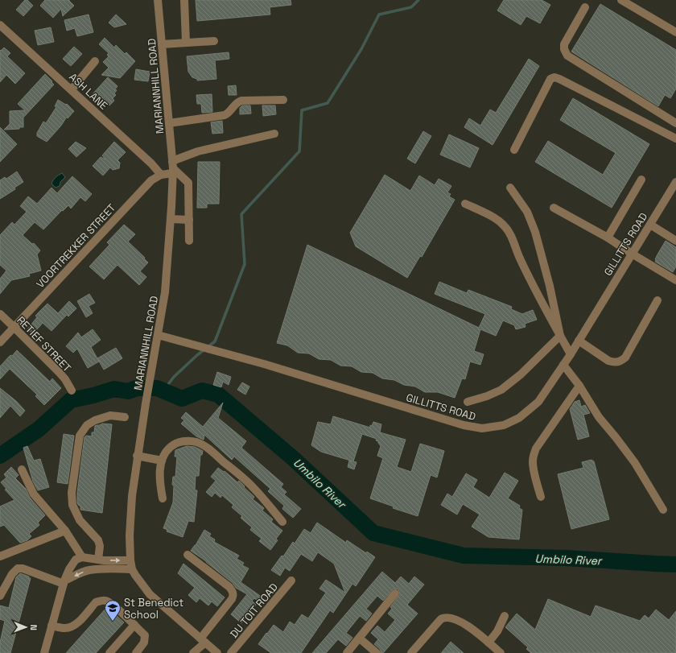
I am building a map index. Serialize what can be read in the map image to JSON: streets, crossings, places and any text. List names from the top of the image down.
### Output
{
  "streets": {
    "street": [
      "MARIANNHILL ROAD",
      "ASH LANE",
      "GILLITTS ROAD",
      "VOORTREKKER STREET",
      "RETIEF STREET",
      "DU TOIT ROAD"
    ]
  },
  "crossings": [
    ["MARIANNHILL ROAD", "GILLITTS ROAD"],
    ["MARIANNHILL ROAD", "VOORTREKKER STREET"],
    ["ASH LANE", "VOORTREKKER STREET"],
    ["VOORTREKKER STREET", "RETIEF STREET"]
  ],
  "water": ["Umbilo River"],
  "places": {
    "school or university": ["St Benedict School"]
  },
  "north": "right"
}
